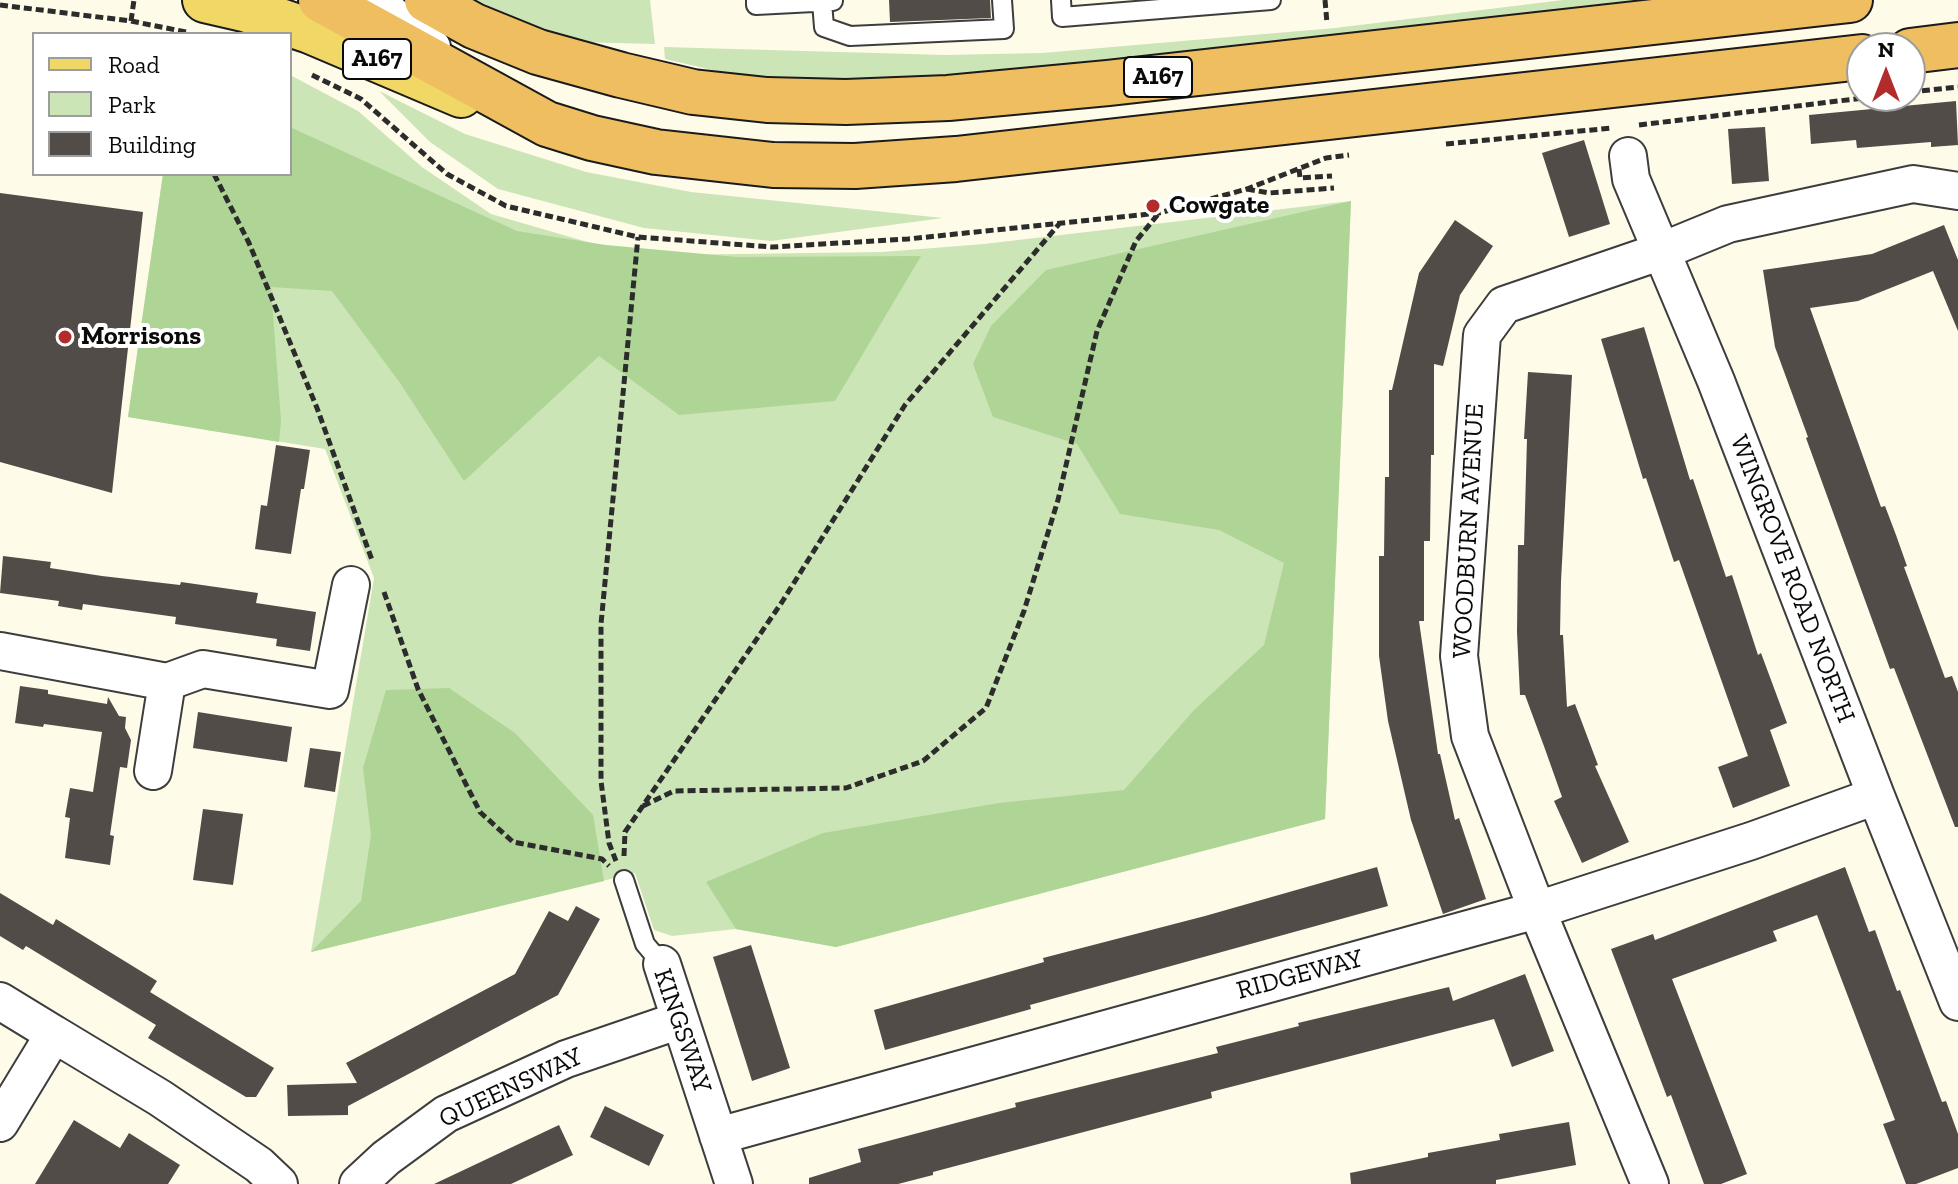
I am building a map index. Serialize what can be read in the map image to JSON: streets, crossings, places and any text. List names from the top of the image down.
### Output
{
  "streets": {
    "highway": ["A167"],
    "street": [
      "WOODBURN AVENUE",
      "WINGROVE ROAD NORTH",
      "RIDGEWAY",
      "KINGSWAY",
      "QUEENSWAY"
    ]
  },
  "crossings": [
    ["WOODBURN AVENUE", "WINGROVE ROAD NORTH"],
    ["WOODBURN AVENUE", "RIDGEWAY"],
    ["WINGROVE ROAD NORTH", "RIDGEWAY"],
    ["RIDGEWAY", "KINGSWAY"],
    ["KINGSWAY", "QUEENSWAY"]
  ],
  "places": ["Cowgate", "Morrisons"],
  "legend": ["Road", "Park", "Building"],
  "north": "top"
}
